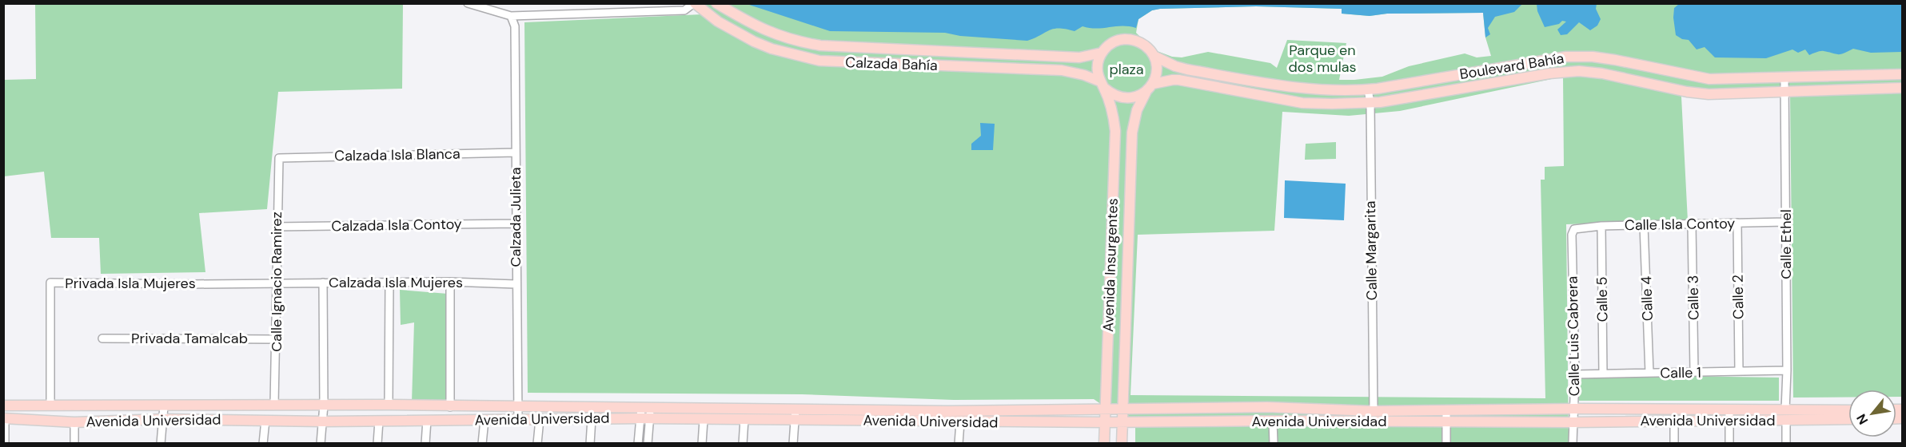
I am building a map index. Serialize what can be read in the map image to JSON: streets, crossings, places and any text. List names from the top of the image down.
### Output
{
  "streets": {
    "main road": [
      "Calzada Bahía",
      "Boulevard Bahía",
      "Avenida Insurgentes",
      "Avenida Universidad"
    ],
    "street": [
      "Calzada Isla Blanca",
      "Calzada Julieta",
      "Calle Isla Contoy",
      "Calzada Isla Contoy",
      "Calle Ethel",
      "Calle Margarita",
      "Calle Ignacio Ramirez",
      "Calzada Isla Mujeres",
      "Privada Isla Mujeres",
      "Calle 2",
      "Calle 3",
      "Calle 4",
      "Calle 5",
      "Calle Luis Cabrera",
      "Privada Tamalcab",
      "Calle 1"
    ]
  },
  "crossings": [
    ["Calzada Bahía", "Boulevard Bahía"],
    ["Calzada Bahía", "Avenida Insurgentes"],
    ["Boulevard Bahía", "Calle Ethel"],
    ["Boulevard Bahía", "Calle Margarita"],
    ["Boulevard Bahía", "Avenida Insurgentes"],
    ["Calzada Isla Blanca", "Calzada Julieta"],
    ["Calzada Isla Blanca", "Calle Ignacio Ramirez"],
    ["Calzada Julieta", "Calzada Isla Contoy"],
    ["Calzada Julieta", "Calzada Isla Mujeres"],
    ["Calzada Julieta", "Avenida Universidad"],
    ["Calle Isla Contoy", "Calle Ethel"],
    ["Calle Isla Contoy", "Calle 2"],
    ["Calle Isla Contoy", "Calle 3"],
    ["Calle Isla Contoy", "Calle 4"],
    ["Calle Isla Contoy", "Calle 5"],
    ["Calle Isla Contoy", "Calle Luis Cabrera"],
    ["Calzada Isla Contoy", "Calle Ignacio Ramirez"],
    ["Calle Ethel", "Calle 1"],
    ["Calle Ethel", "Avenida Universidad"],
    ["Calle Margarita", "Avenida Universidad"],
    ["Avenida Insurgentes", "Avenida Universidad"],
    ["Calle Ignacio Ramirez", "Calzada Isla Mujeres"],
    ["Calle Ignacio Ramirez", "Privada Isla Mujeres"],
    ["Calle Ignacio Ramirez", "Privada Tamalcab"],
    ["Calle Ignacio Ramirez", "Avenida Universidad"],
    ["Calzada Isla Mujeres", "Privada Isla Mujeres"],
    ["Privada Isla Mujeres", "Avenida Universidad"],
    ["Calle 2", "Calle 1"],
    ["Calle 3", "Calle 1"],
    ["Calle 4", "Calle 1"],
    ["Calle 5", "Calle 1"],
    ["Calle Luis Cabrera", "Calle 1"],
    ["Calle Luis Cabrera", "Avenida Universidad"]
  ],
  "parks": ["Parque en dos mulas", "plaza"],
  "north": "bottom left"
}
